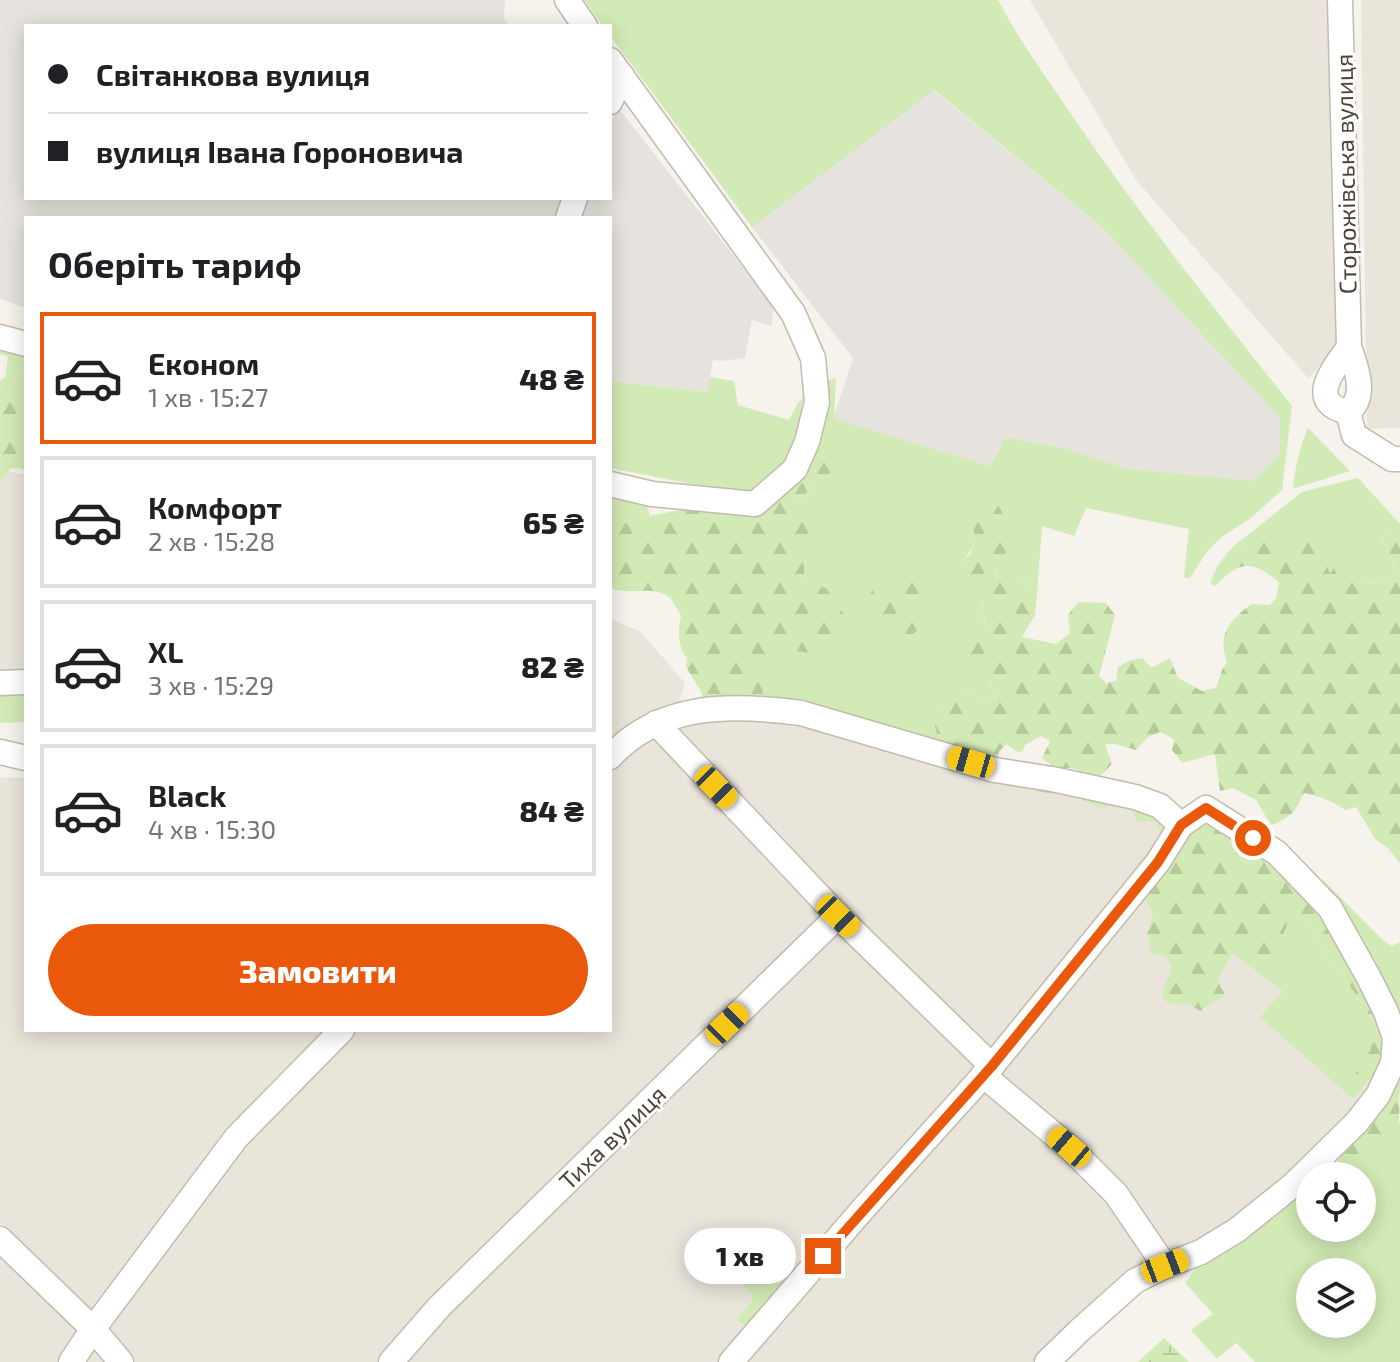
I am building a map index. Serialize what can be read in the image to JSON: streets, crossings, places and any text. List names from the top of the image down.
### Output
{
  "streets": {
    "street": ["Сторожівська вулиця", "Тиха вулиця"]
  },
  "page": {
    "banner": ["Світанкова вулиця", "вулиця Івана Гороновича"],
    "heading": "Оберіть тариф",
    "list": [
      {
        "name": "Економ",
        "note": "1 хв · 15:27",
        "value": "48 ₴"
      },
      {
        "name": "Комфорт",
        "note": "2 хв · 15:28",
        "value": "65 ₴"
      },
      {
        "name": "XL",
        "note": "3 хв · 15:29",
        "value": "82 ₴"
      },
      {
        "name": "Black",
        "note": "4 хв · 15:30",
        "value": "84 ₴"
      }
    ],
    "buttons": "Замовити",
    "bubble": "1 хв"
  }
}
